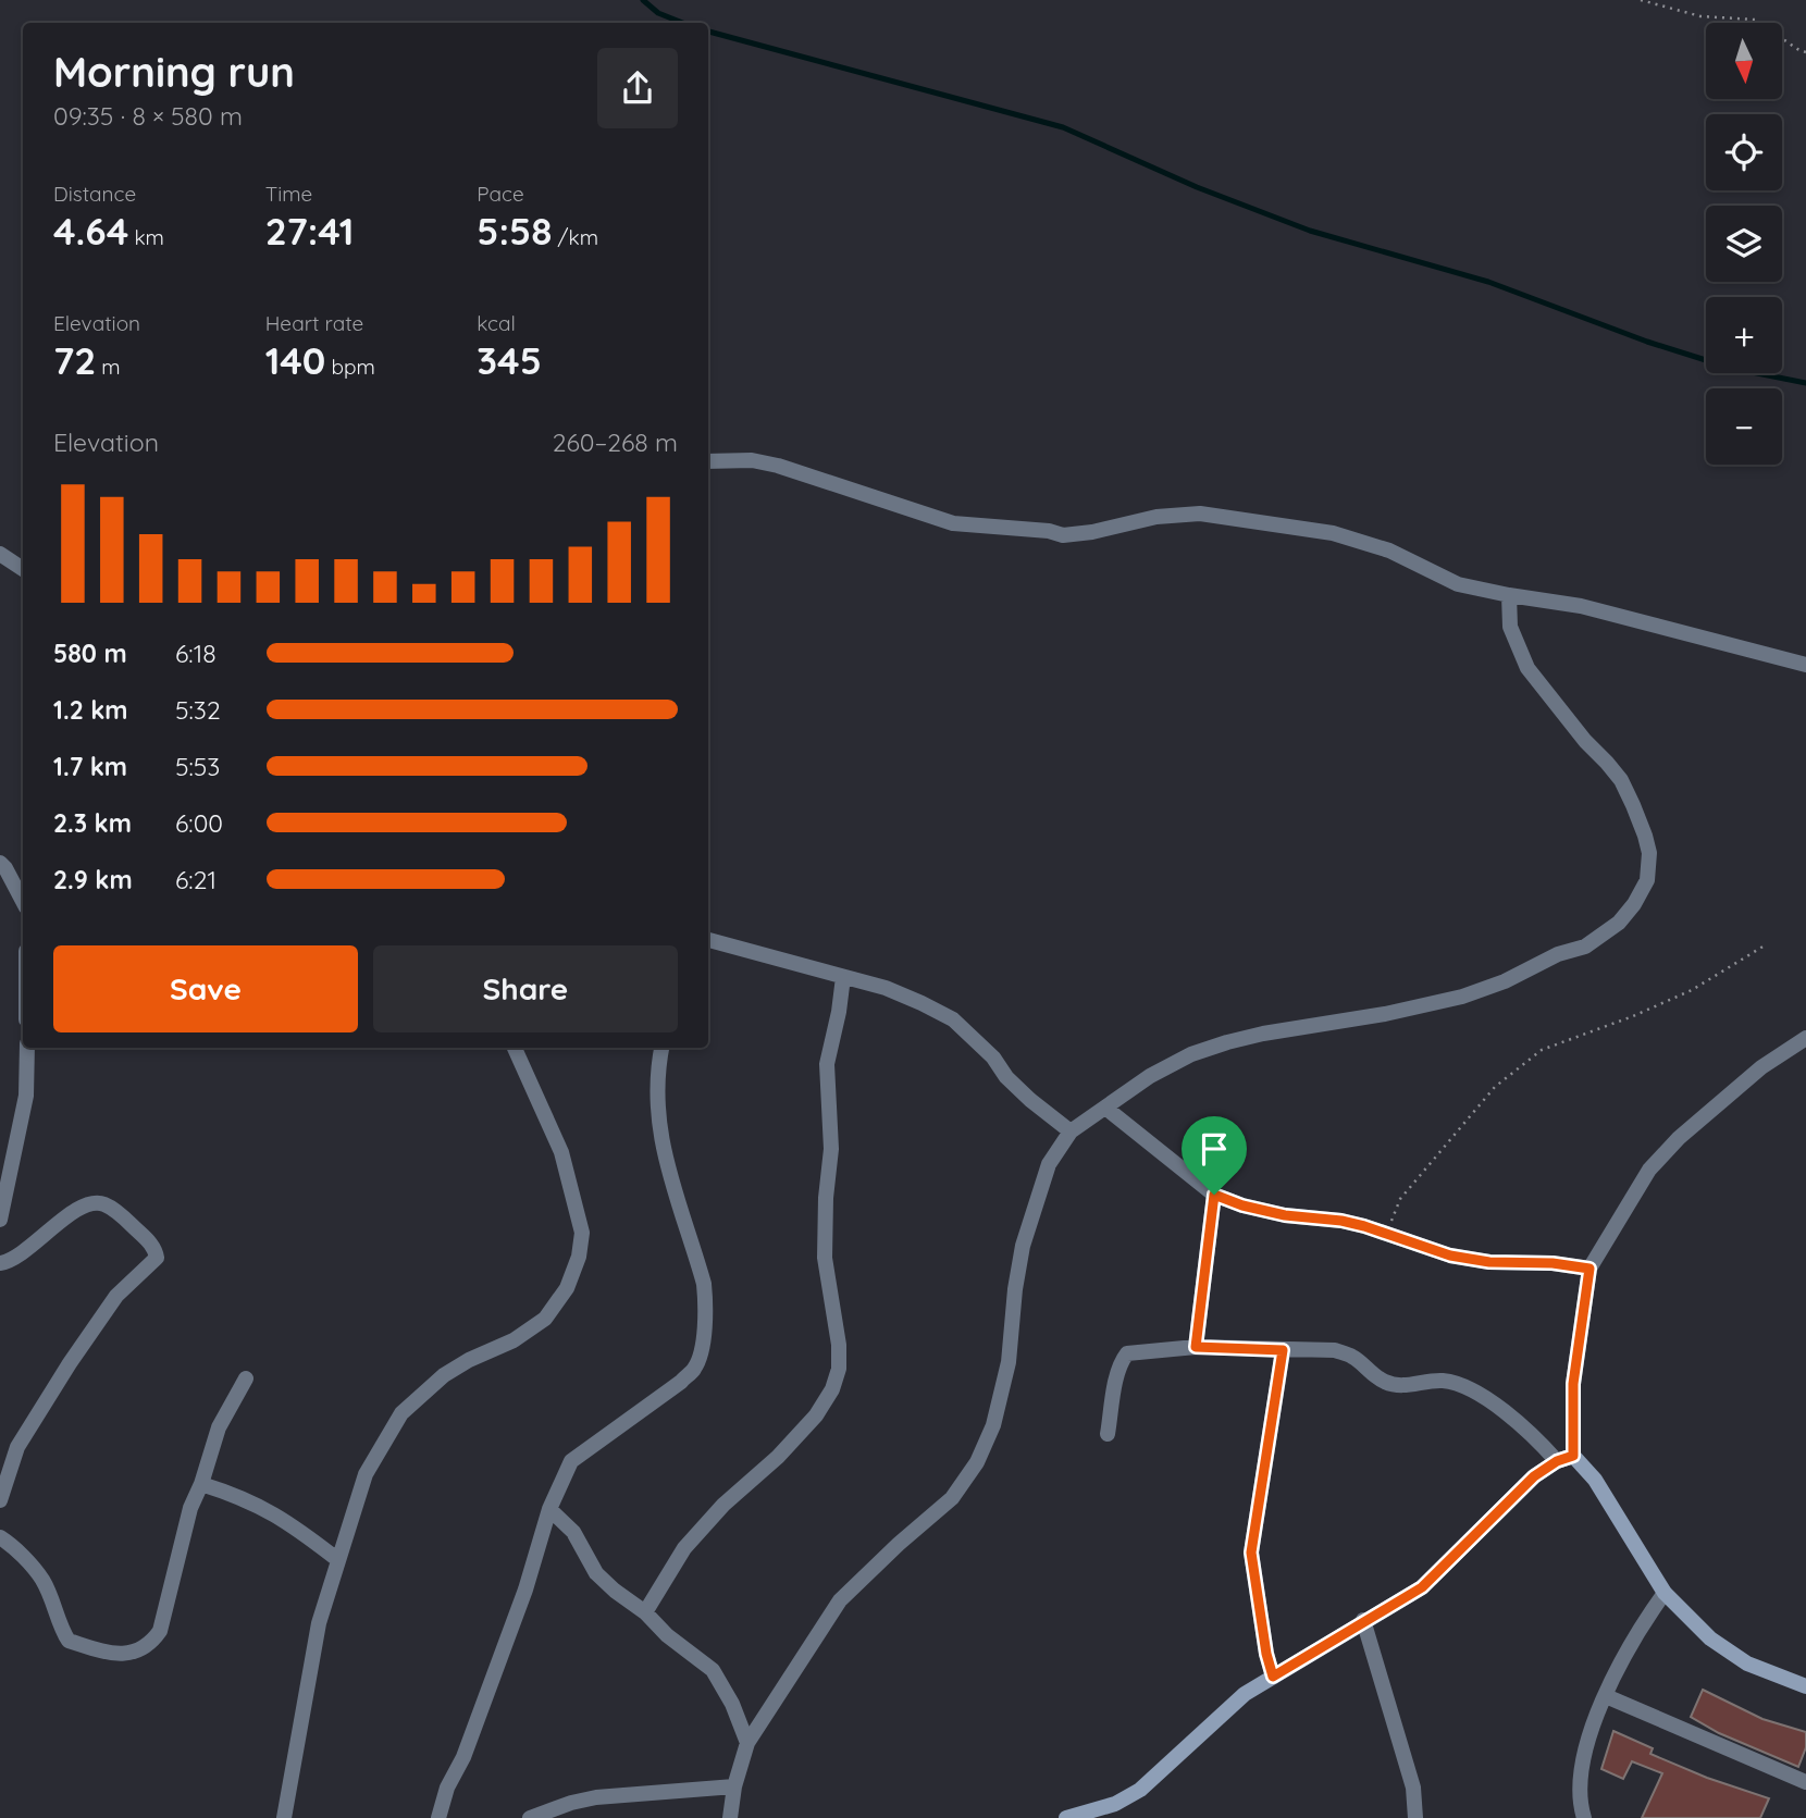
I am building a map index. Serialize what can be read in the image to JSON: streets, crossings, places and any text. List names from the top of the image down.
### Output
{
  "north": "bottom",
  "page": {
    "map_buttons": ["+", "−"],
    "heading": ["Morning run", "09:35 · 8 × 580 m"],
    "stats": [
      ["Distance", "4.64 km"],
      ["Time", "27:41"],
      ["Pace", "5:58 /km"],
      ["Elevation", "72 m"],
      ["Heart rate", "140 bpm"],
      ["kcal", "345"]
    ],
    "chart": ["Elevation", "260–268 m"],
    "list": [
      {
        "name": "580 m",
        "note": "6:18"
      },
      {
        "name": "1.2 km",
        "note": "5:32"
      },
      {
        "name": "1.7 km",
        "note": "5:53"
      },
      {
        "name": "2.3 km",
        "note": "6:00"
      },
      {
        "name": "2.9 km",
        "note": "6:21"
      }
    ],
    "buttons": ["Save", "Share"]
  }
}
